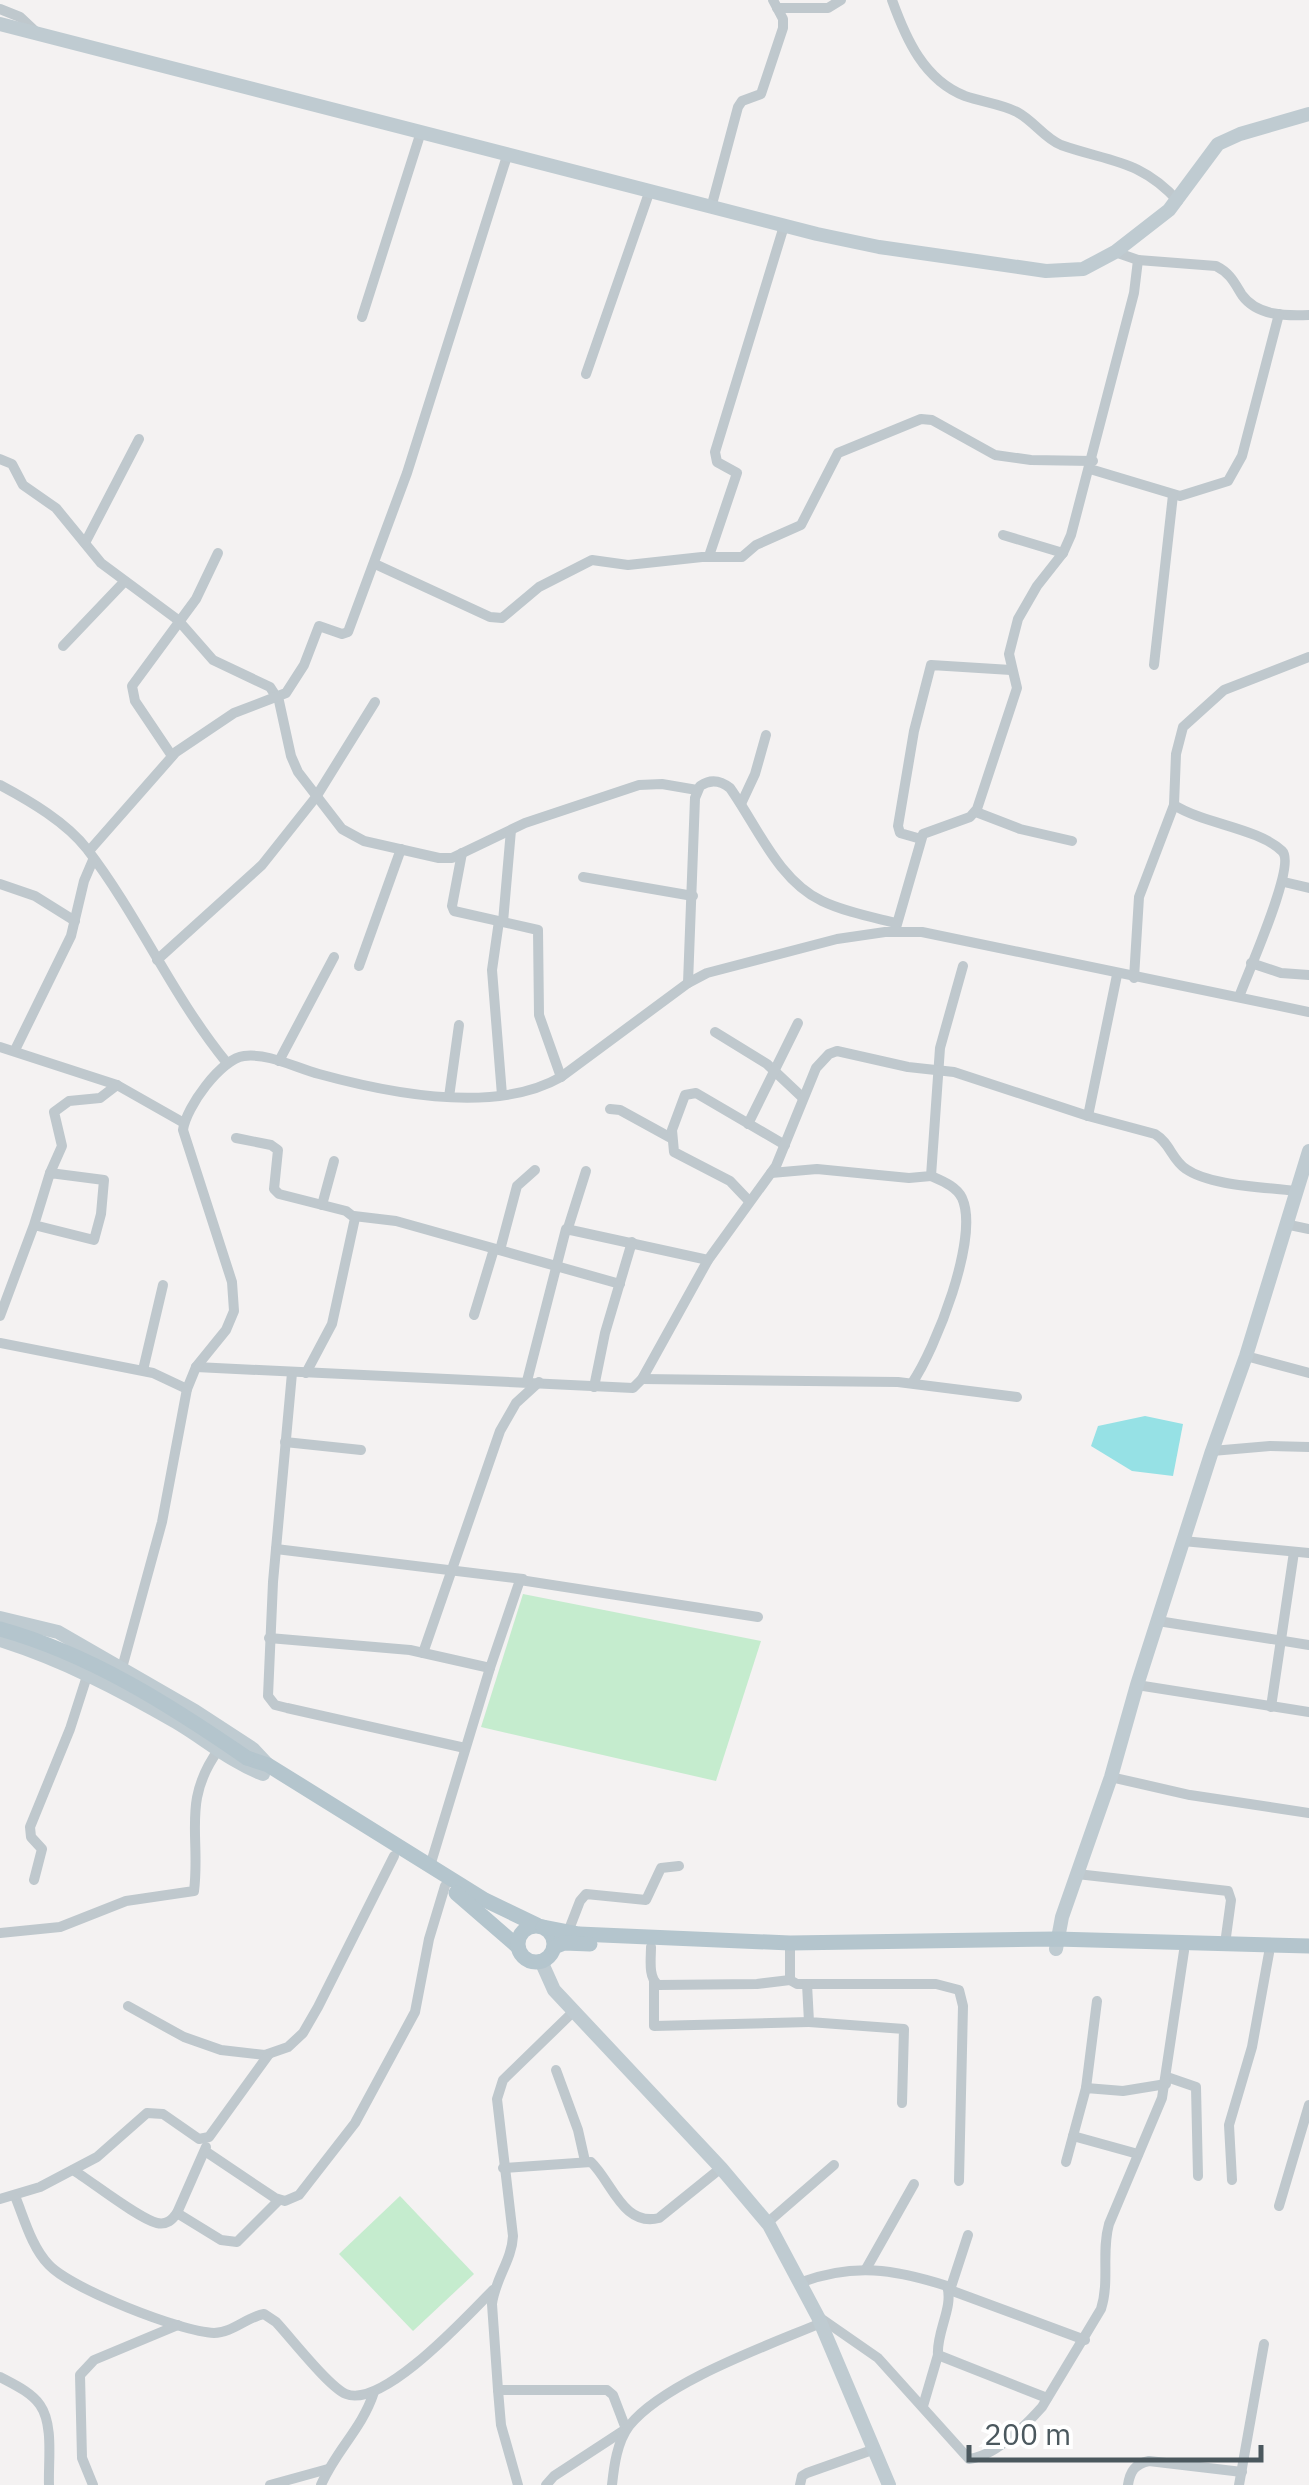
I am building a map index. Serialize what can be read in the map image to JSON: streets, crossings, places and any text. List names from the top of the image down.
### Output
{
  "scale_bar": "200 m"
}
